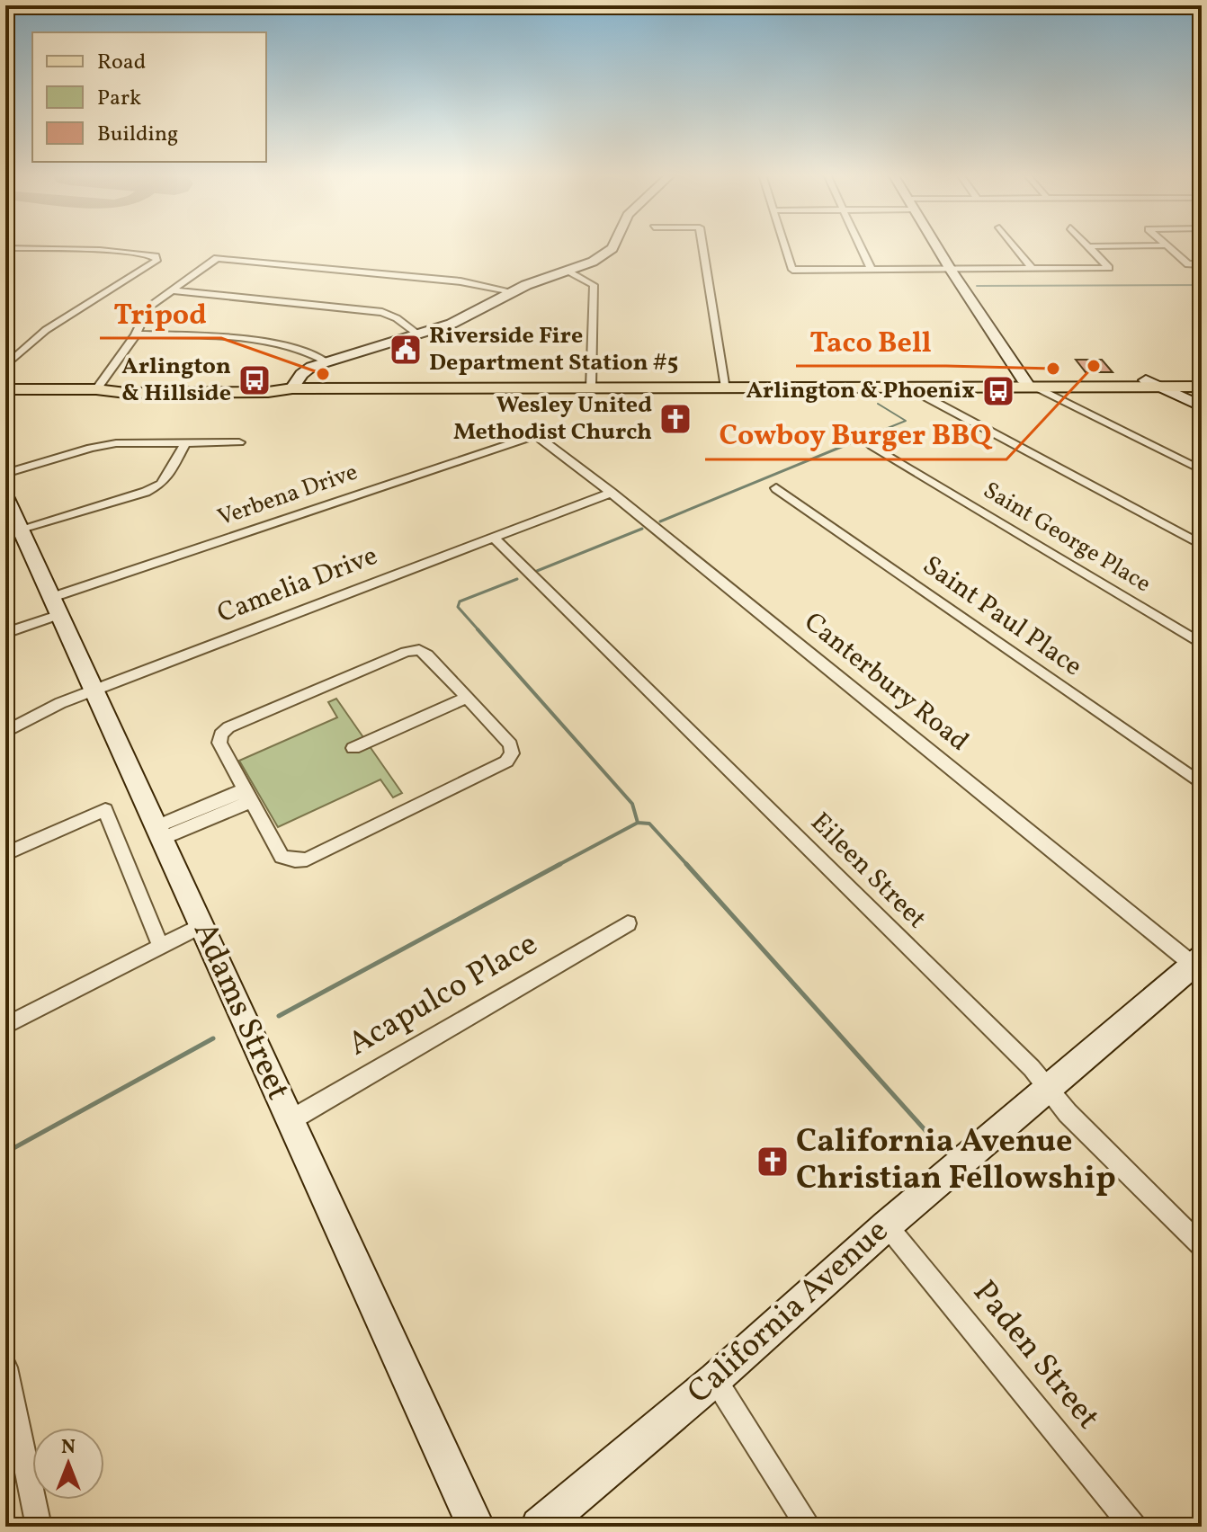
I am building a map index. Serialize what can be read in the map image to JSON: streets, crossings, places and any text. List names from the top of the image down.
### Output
{
  "streets": {
    "street": [
      "Verbena Drive",
      "Saint George Place",
      "Camelia Drive",
      "Saint Paul Place",
      "Canterbury Road",
      "Eileen Street",
      "Acapulco Place",
      "Adams Street",
      "California Avenue",
      "Paden Street"
    ]
  },
  "crossings": [
    ["Verbena Drive", "Canterbury Road"],
    ["Verbena Drive", "Adams Street"],
    ["Camelia Drive", "Canterbury Road"],
    ["Camelia Drive", "Eileen Street"],
    ["Camelia Drive", "Adams Street"],
    ["Canterbury Road", "California Avenue"],
    ["Eileen Street", "California Avenue"],
    ["Acapulco Place", "Adams Street"],
    ["California Avenue", "Paden Street"]
  ],
  "places": {
    "public building": ["Riverside Fire Department Station #5"],
    "other": ["Cowboy Burger BBQ", "Taco Bell", "Tripod"],
    "bus stop": ["Arlington & Hillside", "Arlington & Phoenix"],
    "church": ["Wesley United Methodist Church", "California Avenue Christian Fellowship"]
  },
  "legend": ["Road", "Park", "Building"],
  "north": "top"
}
